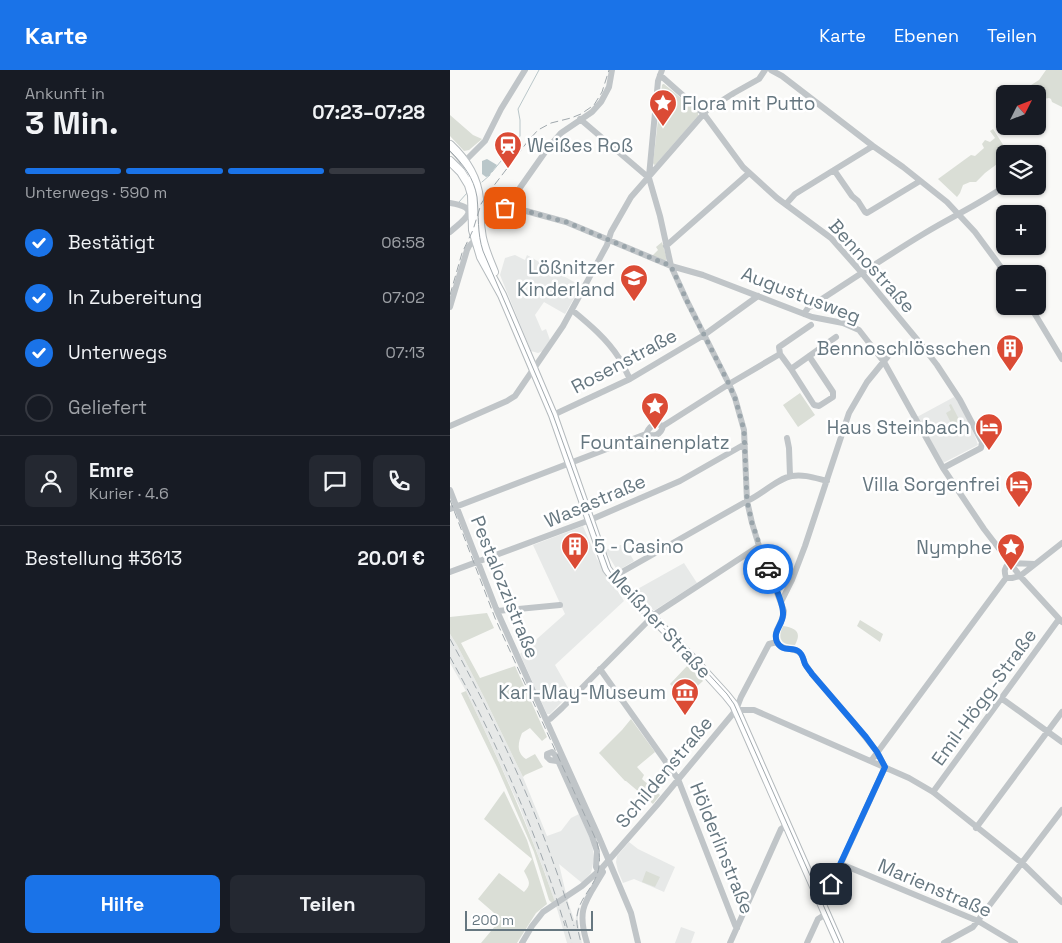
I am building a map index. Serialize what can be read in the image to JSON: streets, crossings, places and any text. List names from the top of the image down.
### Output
{
  "streets": {
    "main road": ["Meißner Straße"],
    "street": [
      "Bennostraße",
      "Augustusweg",
      "Rosenstraße",
      "Wasastraße",
      "Pestalozzistraße",
      "Emil-Högg-Straße",
      "Schildenstraße",
      "Hölderlinstraße",
      "Marienstraße"
    ]
  },
  "crossings": [
    ["Bennostraße", "Augustusweg"],
    ["Augustusweg", "Rosenstraße"],
    ["Augustusweg", "Meißner Straße"],
    ["Augustusweg", "Emil-Högg-Straße"],
    ["Rosenstraße", "Meißner Straße"],
    ["Wasastraße", "Pestalozzistraße"],
    ["Wasastraße", "Meißner Straße"],
    ["Pestalozzistraße", "Schildenstraße"],
    ["Meißner Straße", "Schildenstraße"],
    ["Schildenstraße", "Hölderlinstraße"]
  ],
  "places": {
    "place": ["Flora mit Putto", "Fountainenplatz", "Nymphe"],
    "station": ["Weißes Roß"],
    "school or university": ["Lößnitzer Kinderland"],
    "building": ["Bennoschlösschen", "5 - Casino"],
    "hotel": ["Haus Steinbach", "Villa Sorgenfrei"],
    "museum": ["Karl-May-Museum"]
  },
  "scale_bar": "200 m",
  "north": "top right",
  "page": {
    "header": "Karte",
    "nav": ["Karte", "Ebenen", "Teilen"],
    "heading": ["3 Min.", "Ankunft in", "07:23–07:28"],
    "panel": [
      "Emre",
      "Kurier · 4.6",
      "Bestellung #3613",
      "20.01 €"
    ],
    "map_buttons": ["+", "−"],
    "bar": "Unterwegs · 590 m",
    "list": [
      ["Bestätigt", "06:58"],
      ["In Zubereitung", "07:02"],
      ["Unterwegs", "07:13"],
      "Geliefert"
    ],
    "buttons": ["Hilfe", "Teilen"],
    "scale": "200 m"
  }
}
